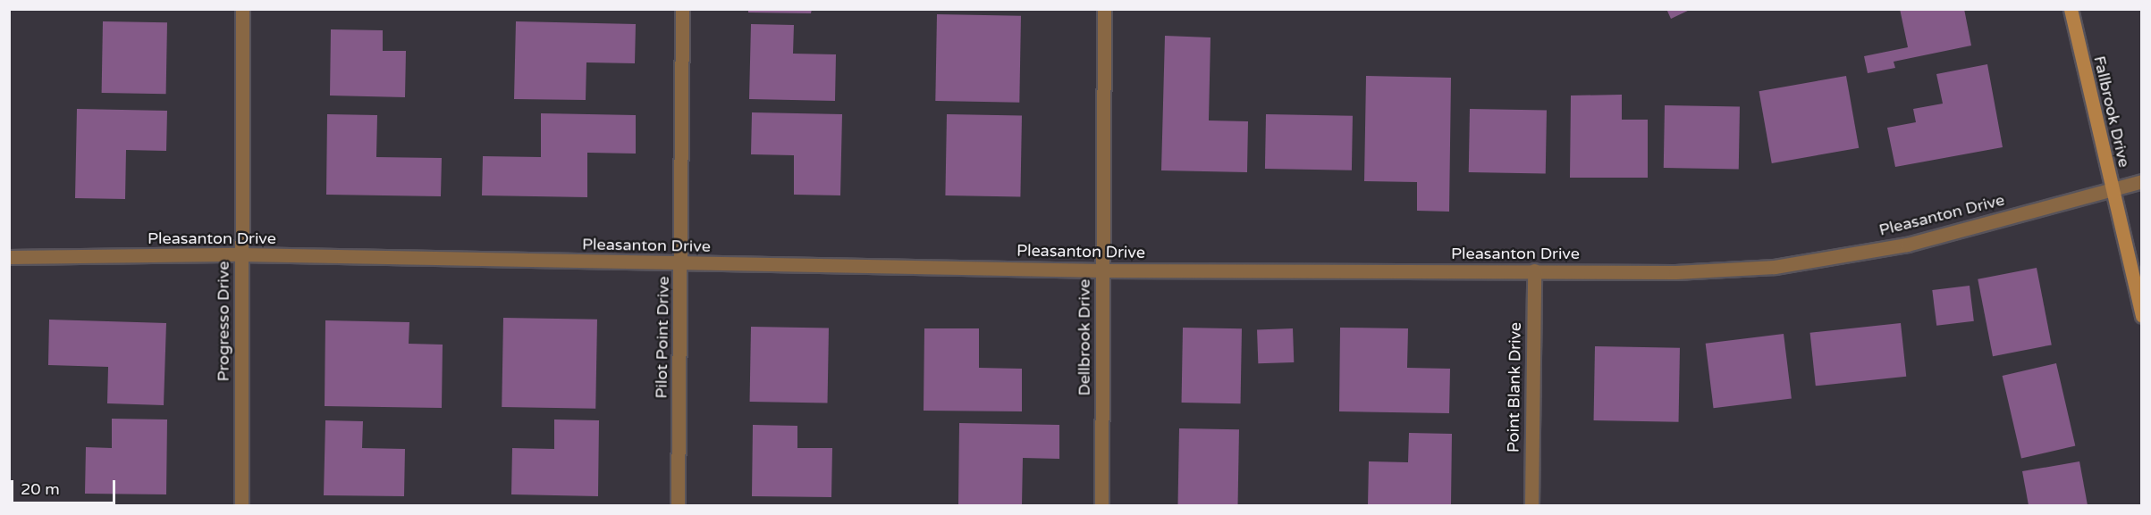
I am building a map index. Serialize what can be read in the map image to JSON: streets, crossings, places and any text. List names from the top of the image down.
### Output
{
  "streets": {
    "main road": ["Fallbrook Drive"],
    "street": [
      "Pleasanton Drive",
      "Progresso Drive",
      "Pilot Point Drive",
      "Dellbrook Drive",
      "Point Blank Drive"
    ]
  },
  "crossings": [
    ["Fallbrook Drive", "Pleasanton Drive"],
    ["Pleasanton Drive", "Progresso Drive"],
    ["Pleasanton Drive", "Pilot Point Drive"],
    ["Pleasanton Drive", "Dellbrook Drive"],
    ["Pleasanton Drive", "Point Blank Drive"]
  ],
  "scale_bar": "20 m"
}
